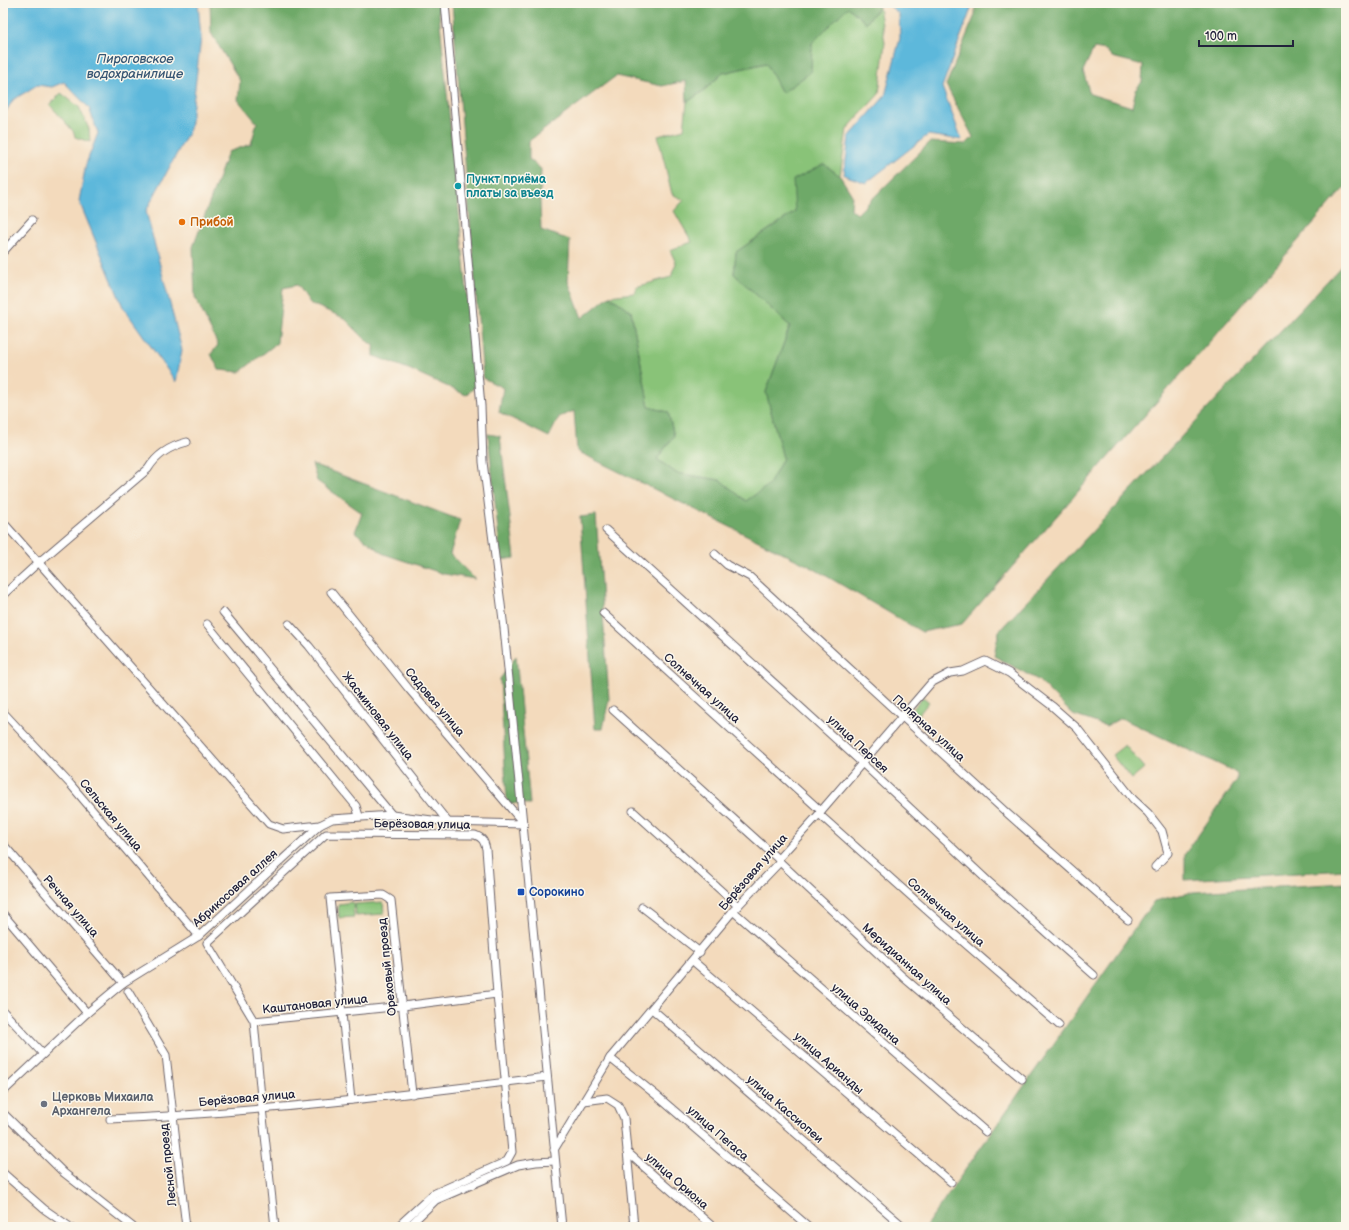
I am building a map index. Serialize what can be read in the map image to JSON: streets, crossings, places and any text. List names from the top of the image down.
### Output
{
  "streets": {
    "street": [
      "Солнечная улица",
      "Садовая улица",
      "Жасминовая улица",
      "Полярная улица",
      "улица Персея",
      "Сельская улица",
      "Берёзовая улица",
      "Абрикосовая аллея",
      "Речная улица",
      "Меридианная улица",
      "Ореховый проезд",
      "Каштановая улица",
      "улица Эридана",
      "улица Арианды",
      "улица Кассиопеи",
      "улица Пегаса",
      "Лесной проезд",
      "улица Ориона"
    ]
  },
  "crossings": [
    ["Солнечная улица", "Берёзовая улица"],
    ["Садовая улица", "Абрикосовая аллея"],
    ["Жасминовая улица", "Абрикосовая аллея"],
    ["Полярная улица", "Берёзовая улица"],
    ["улица Персея", "Берёзовая улица"],
    ["Сельская улица", "Абрикосовая аллея"],
    ["Берёзовая улица", "Меридианная улица"],
    ["Берёзовая улица", "Ореховый проезд"],
    ["Берёзовая улица", "Каштановая улица"],
    ["Берёзовая улица", "улица Эридана"],
    ["Берёзовая улица", "улица Арианды"],
    ["Берёзовая улица", "улица Кассиопеи"],
    ["Берёзовая улица", "улица Пегаса"],
    ["Берёзовая улица", "Лесной проезд"],
    ["Абрикосовая аллея", "Речная улица"],
    ["Ореховый проезд", "Каштановая улица"]
  ],
  "water": ["Пироговское водохранилище"],
  "places": {
    "other": ["Пункт приёма платы за въезд", "Прибой", "Церковь Михаила Архангела"],
    "transit": ["Сорокино"]
  },
  "scale_bar": "100 m"
}
